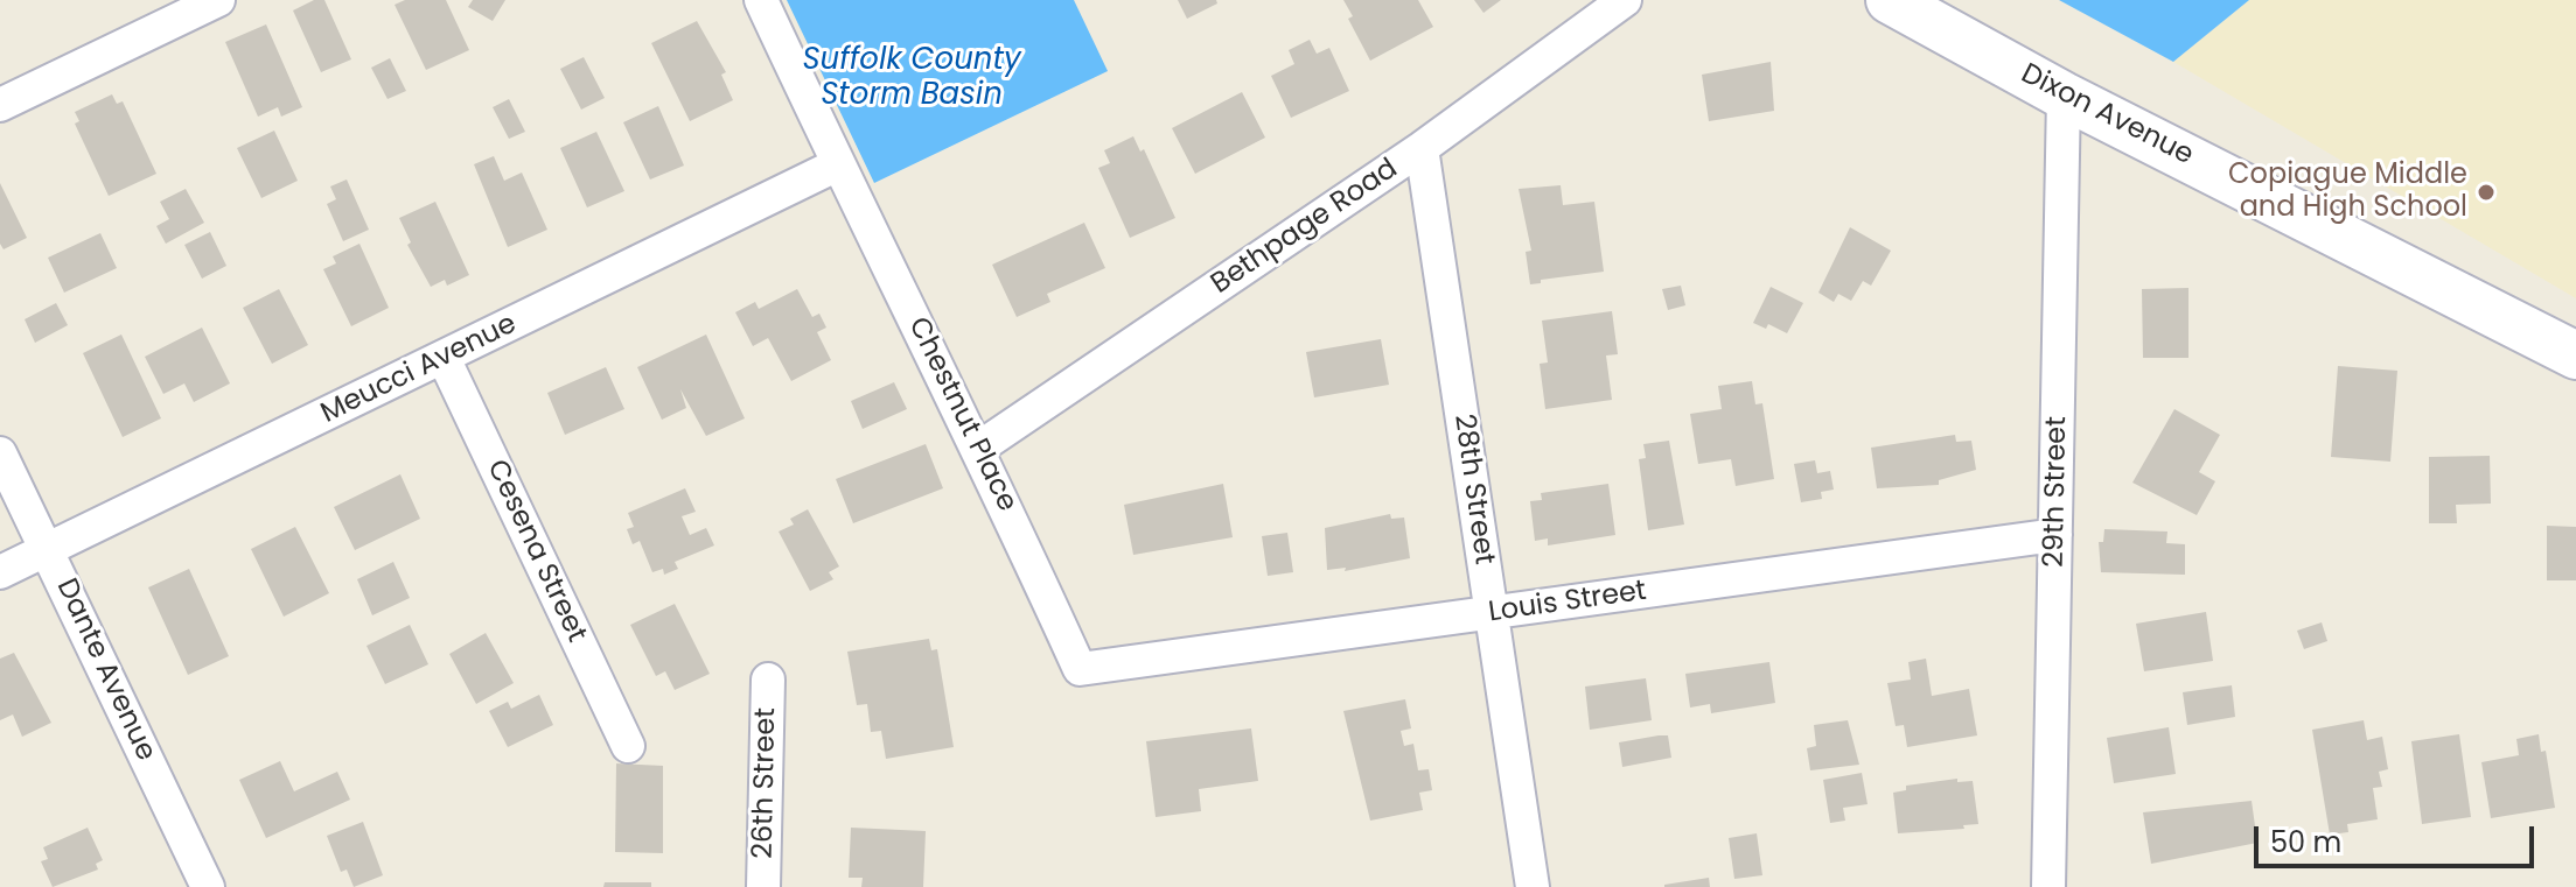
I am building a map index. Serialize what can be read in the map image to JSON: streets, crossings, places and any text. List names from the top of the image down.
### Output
{
  "streets": {
    "main road": ["Dixon Avenue"],
    "street": [
      "Bethpage Road",
      "Meucci Avenue",
      "Chestnut Place",
      "28th Street",
      "29th Street",
      "Cesena Street",
      "Louis Street",
      "Dante Avenue",
      "26th Street"
    ]
  },
  "crossings": [
    ["Dixon Avenue", "29th Street"],
    ["Bethpage Road", "Chestnut Place"],
    ["Bethpage Road", "28th Street"],
    ["Meucci Avenue", "Chestnut Place"],
    ["Meucci Avenue", "Cesena Street"],
    ["Meucci Avenue", "Dante Avenue"],
    ["Chestnut Place", "Louis Street"],
    ["28th Street", "Louis Street"],
    ["29th Street", "Louis Street"]
  ],
  "water": ["Suffolk County Storm Basin"],
  "places": ["Copiague Middle and High School"],
  "scale_bar": "50 m"
}
